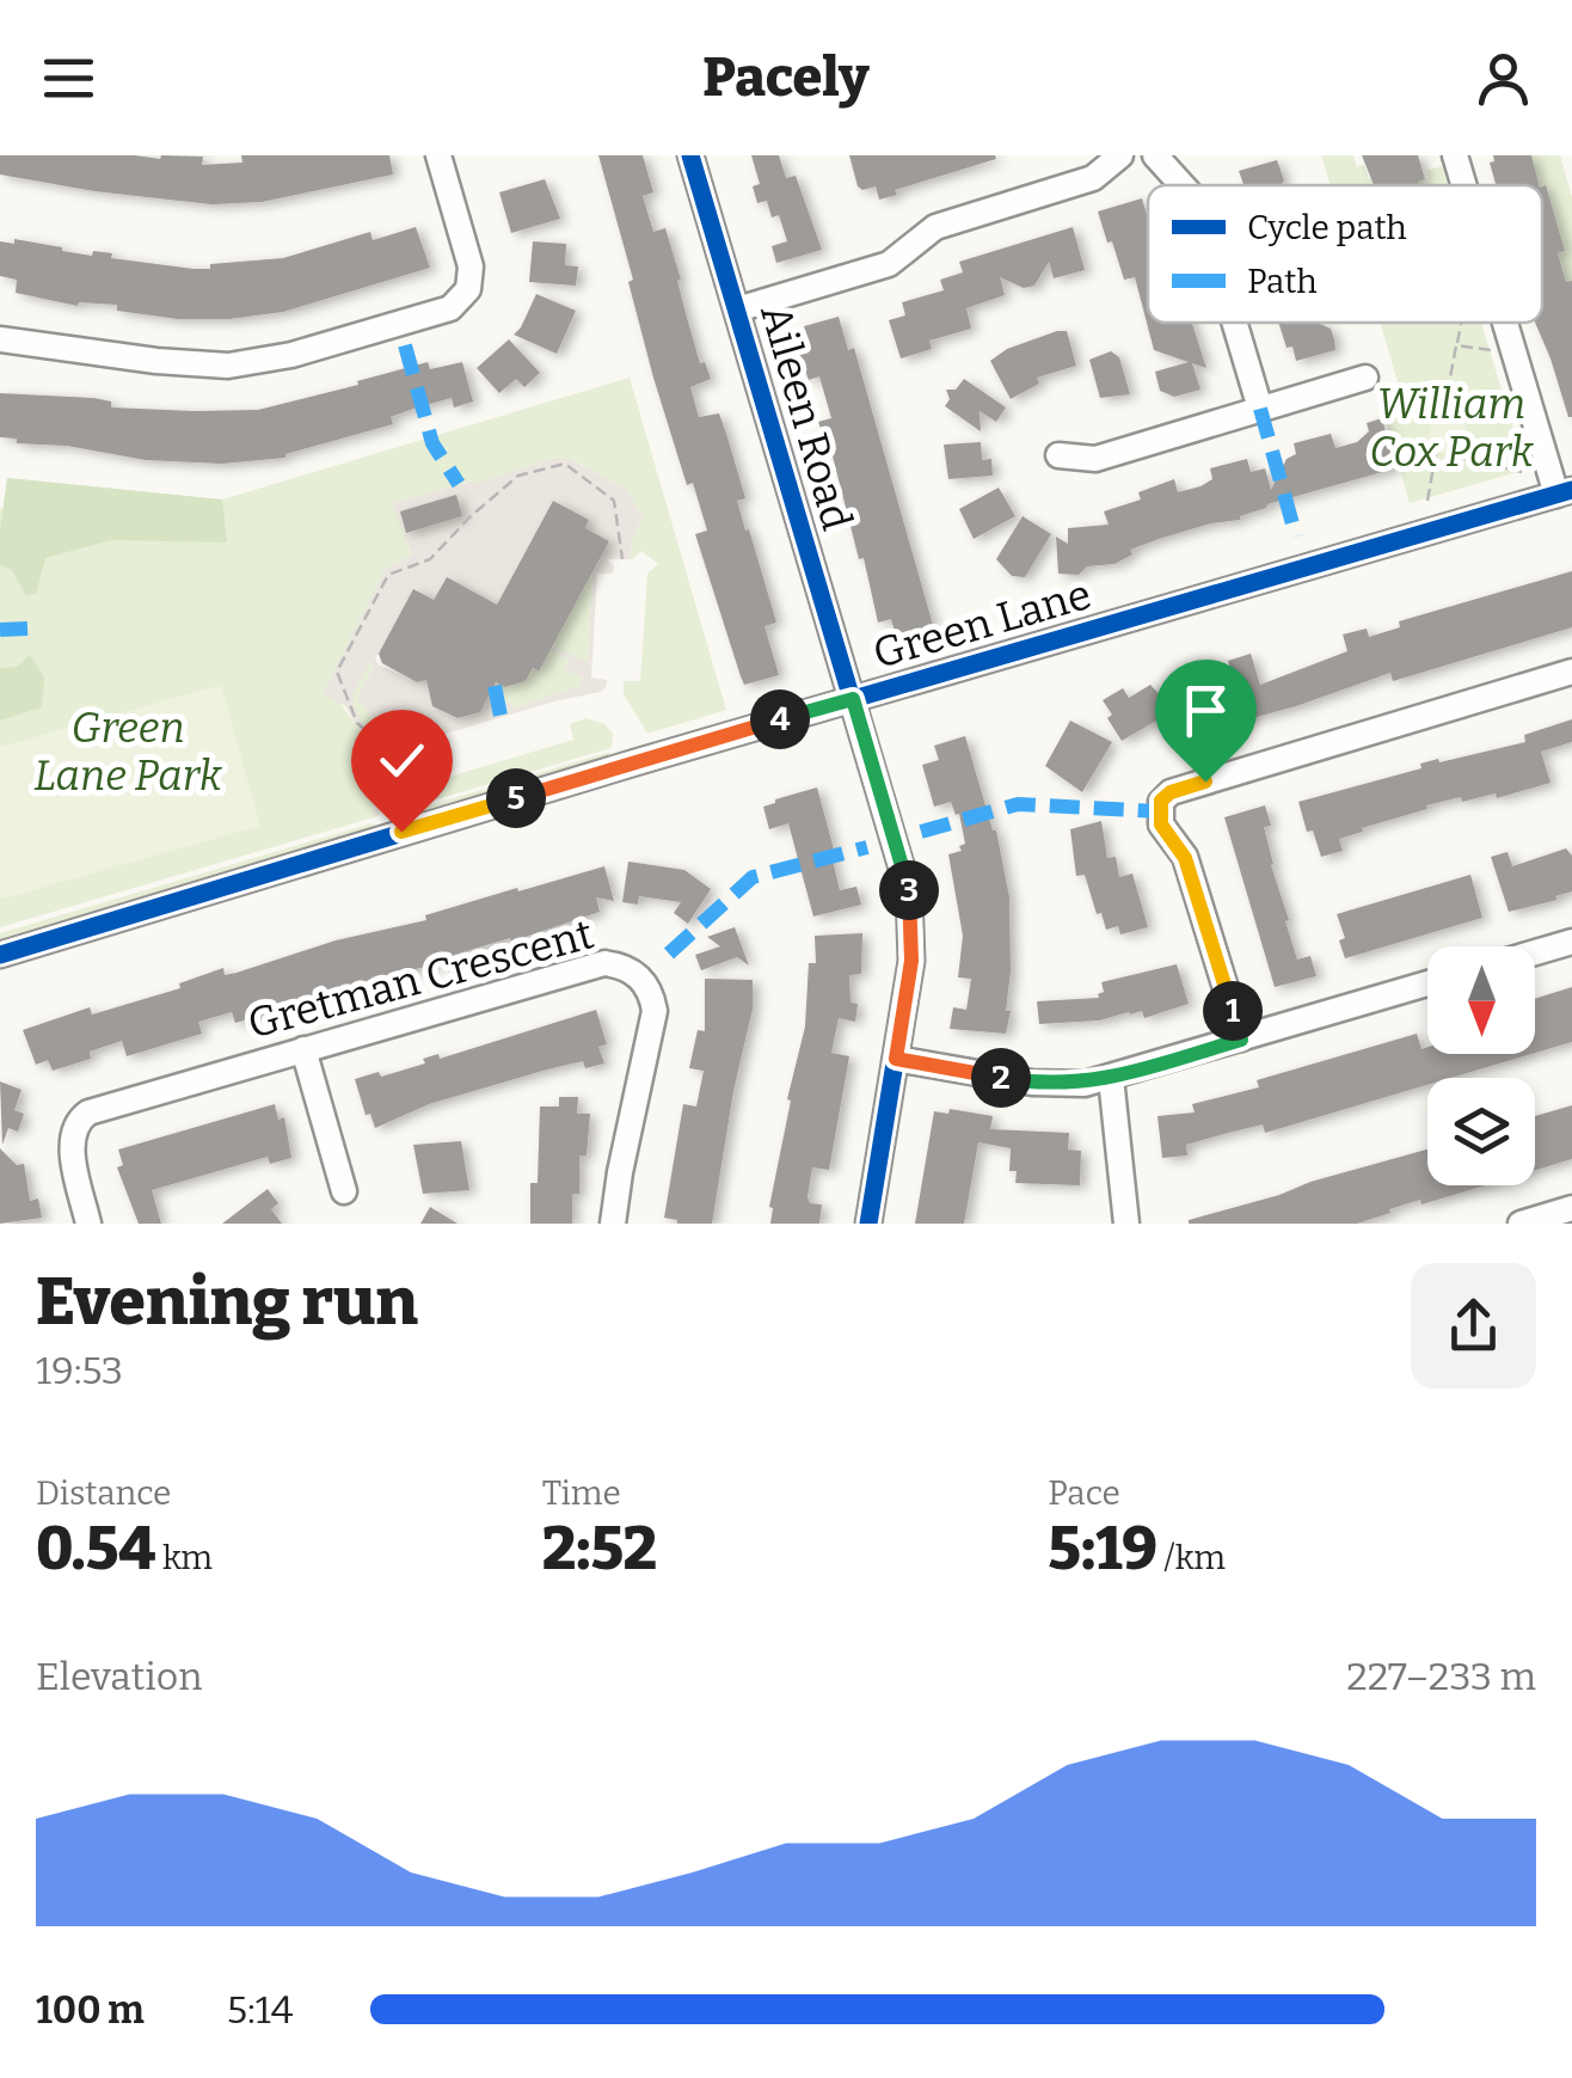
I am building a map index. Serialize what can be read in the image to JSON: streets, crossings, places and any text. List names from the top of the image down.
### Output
{
  "streets": {
    "street": ["Aileen Road", "Green Lane", "Gretman Crescent"]
  },
  "crossings": [
    ["Aileen Road", "Green Lane"]
  ],
  "parks": ["William Cox Park", "Green Lane Park"],
  "legend": ["Cycle path", "Path"],
  "north": "bottom",
  "page": {
    "header": "Pacely",
    "pins": [
      "4",
      "5",
      "3",
      "1",
      "2"
    ],
    "heading": ["Evening run", "19:53"],
    "stats": [
      ["Distance", "0.54 km"],
      ["Time", "2:52"],
      ["Pace", "5:19 /km"]
    ],
    "chart": ["Elevation", "227–233 m"],
    "list": [
      {
        "name": "100 m",
        "note": "5:14"
      }
    ]
  }
}
